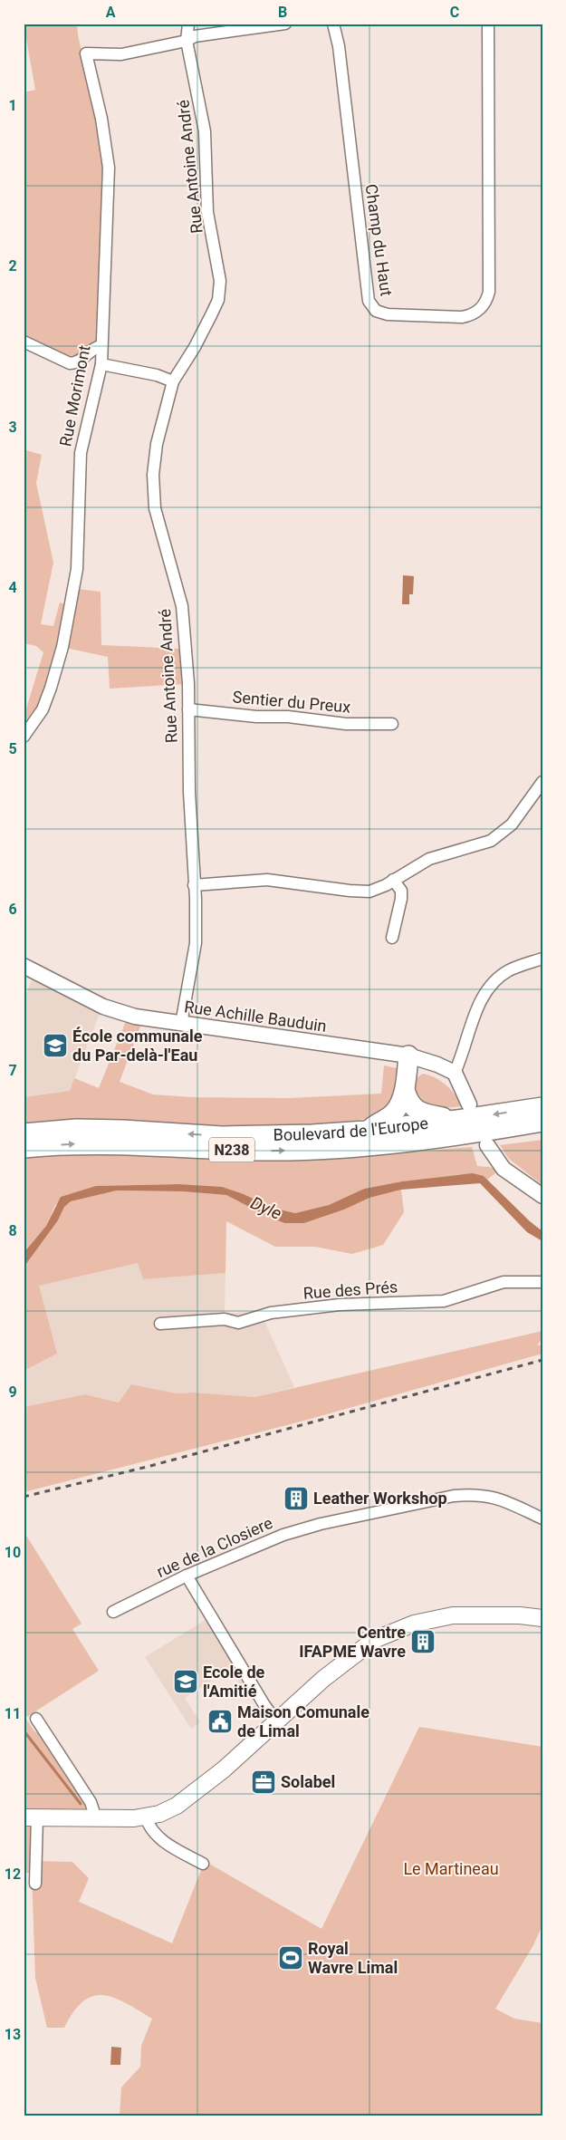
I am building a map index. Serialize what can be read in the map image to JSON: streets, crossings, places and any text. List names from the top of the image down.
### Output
{
  "streets": {
    "highway": ["Boulevard de l'Europe", "N238"],
    "street": [
      "Rue Antoine André",
      "Champ du Haut",
      "Rue Morimont",
      "Sentier du Preux",
      "Rue Achille Bauduin",
      "Rue des Prés",
      "rue de la Closiere"
    ]
  },
  "crossings": [
    ["Rue Antoine André", "Rue Morimont"],
    ["Rue Antoine André", "Sentier du Preux"],
    ["Rue Antoine André", "Rue Achille Bauduin"]
  ],
  "water": ["Dyle"],
  "parks": ["Le Martineau"],
  "places": {
    "school or university": ["École communale du Par-delà-l'Eau", "Ecole de l'Amitié"],
    "building": ["Leather Workshop", "Centre IFAPME Wavre"],
    "public building": ["Maison Comunale de Limal"],
    "office": ["Solabel"],
    "sports": ["Royal Wavre Limal"]
  },
  "grid": {
    "columns": ["A", "B", "C"],
    "rows": [
      "1",
      "2",
      "3",
      "4",
      "5",
      "6",
      "7",
      "8",
      "9",
      "10",
      "11",
      "12",
      "13"
    ]
  }
}
